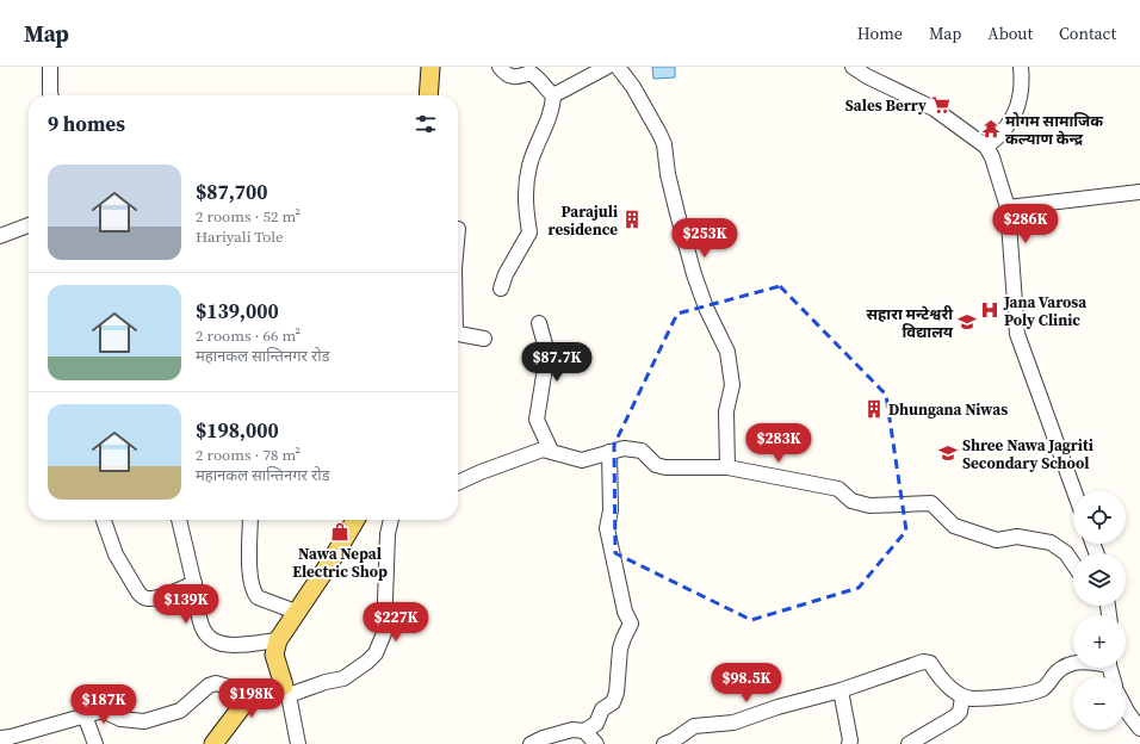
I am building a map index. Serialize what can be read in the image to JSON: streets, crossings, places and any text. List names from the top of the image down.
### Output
{
  "places": {
    "supermarket": ["Sales Berry"],
    "temple": ["मोगम सामाजिक कल्याण केन्द्र"],
    "building": ["Parajuli residence", "Dhungana Niwas"],
    "hospital": ["Jana Varosa Poly Clinic"],
    "school or university": ["सहारा मन्टेश्वरी विद्यालय", "Shree Nawa Jagriti Secondary School"],
    "shop": ["Nawa Nepal Electric Shop"]
  },
  "page": {
    "header": "Map",
    "nav": [
      "Home",
      "Map",
      "About",
      "Contact"
    ],
    "heading": "9 homes",
    "list": [
      {
        "name": "$87,700",
        "note": "2 rooms · 52 m² · Hariyali Tole"
      },
      {
        "name": "$139,000",
        "note": "2 rooms · 66 m² · महानकल सान्तिनगर रोड"
      },
      {
        "name": "$198,000",
        "note": "2 rooms · 78 m² · महानकल सान्तिनगर रोड"
      }
    ],
    "price": [
      "$286K",
      "$253K",
      "$87.7K",
      "$283K",
      "$139K",
      "$227K",
      "$98.5K",
      "$198K",
      "$187K"
    ],
    "map_buttons": ["+", "−"]
  }
}
